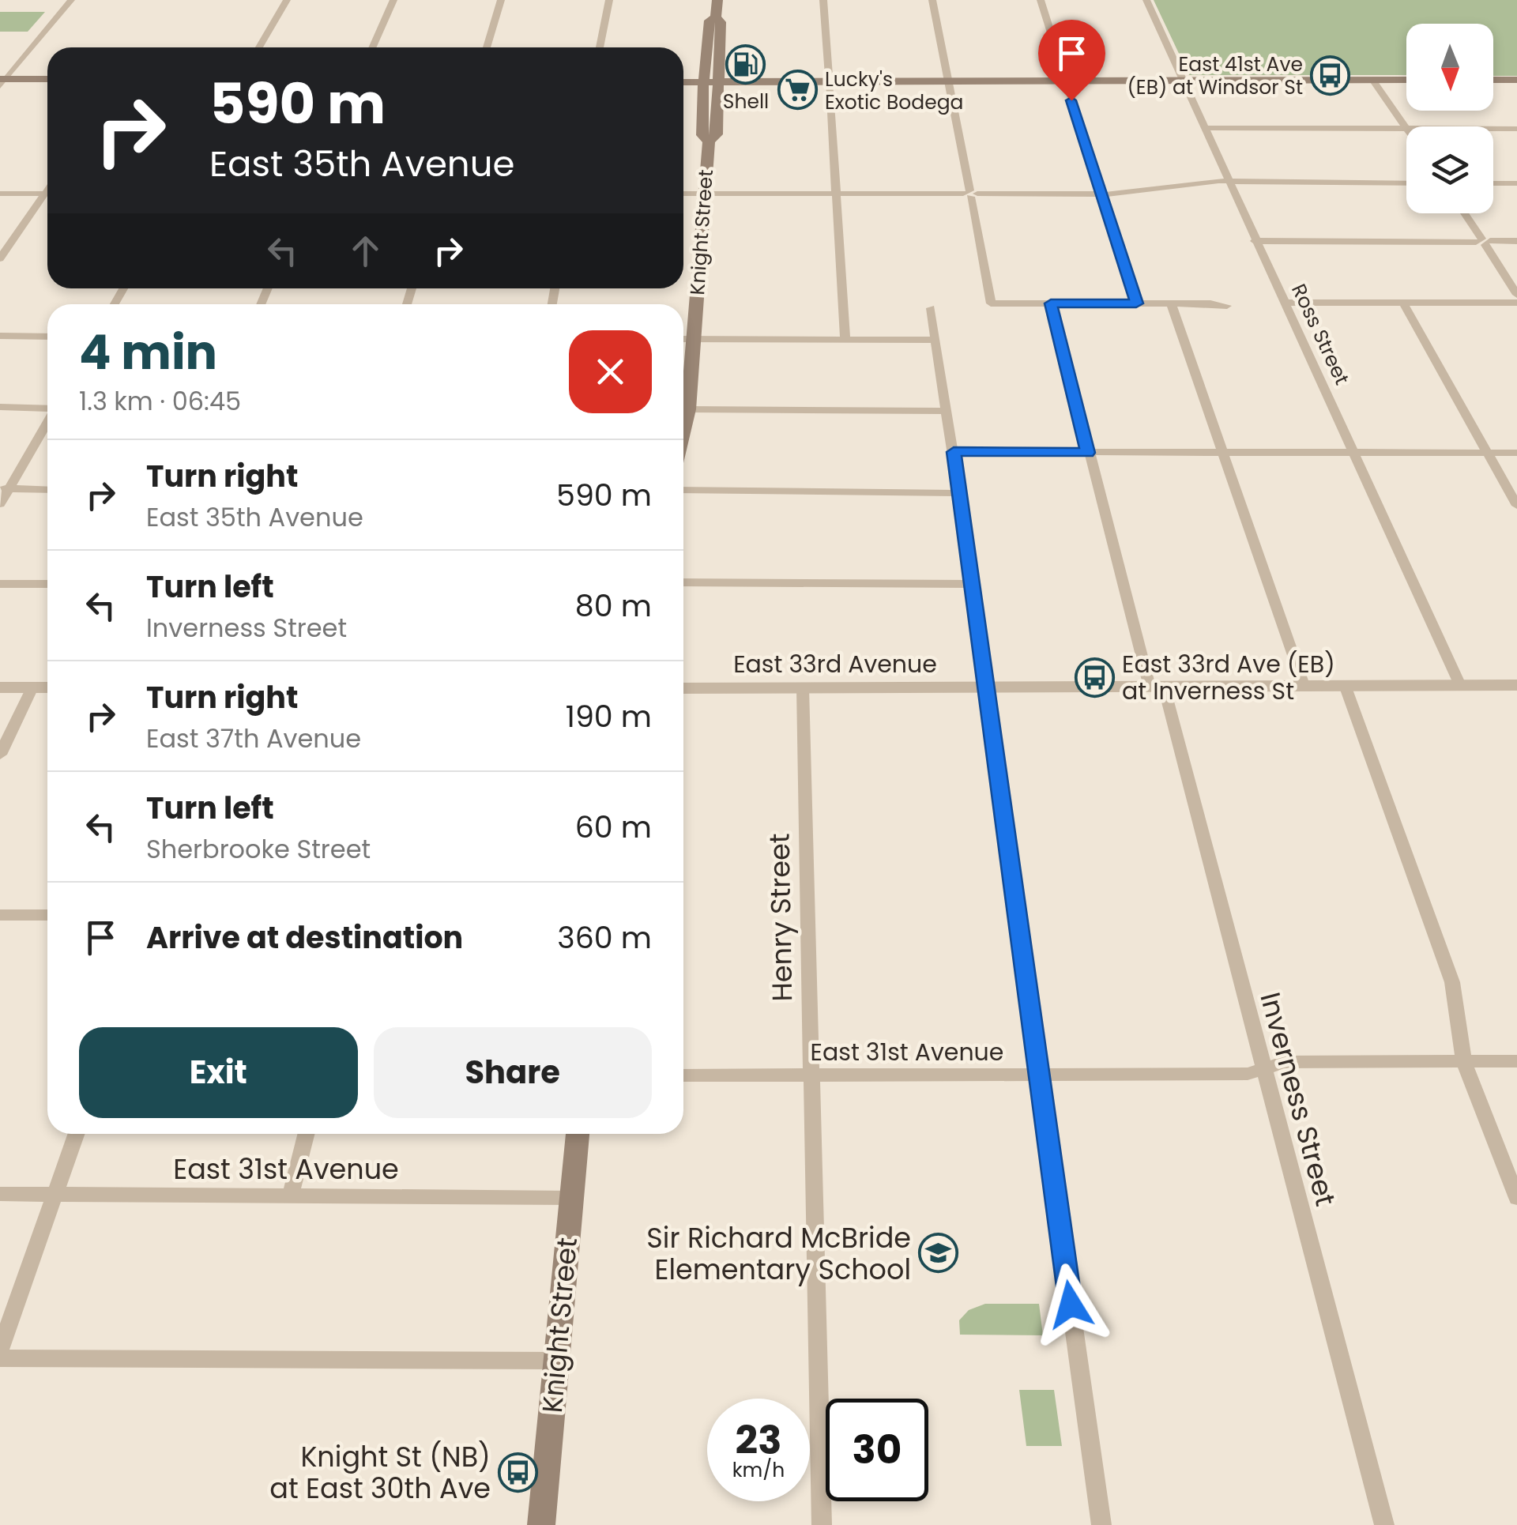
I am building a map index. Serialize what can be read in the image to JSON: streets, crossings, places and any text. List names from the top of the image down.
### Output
{
  "streets": {
    "main road": ["Knight Street"],
    "street": [
      "Ross Street",
      "East 33rd Avenue",
      "Henry Street",
      "East 31st Avenue",
      "Inverness Street"
    ]
  },
  "crossings": [
    ["Knight Street", "East 31st Avenue"],
    ["Ross Street", "East 33rd Avenue"],
    ["East 33rd Avenue", "Henry Street"],
    ["East 33rd Avenue", "Inverness Street"],
    ["Henry Street", "East 31st Avenue"],
    ["East 31st Avenue", "Inverness Street"]
  ],
  "places": {
    "fuel station": ["Shell"],
    "bus stop": ["East 41st Ave (EB) at Windsor St", "East 33rd Ave (EB) at Inverness St", "Knight St (NB) at East 30th Ave"],
    "supermarket": ["Lucky's Exotic Bodega"],
    "school or university": ["Sir Richard McBride Elementary School"]
  },
  "north": "bottom",
  "page": {
    "turn": ["590 m", "East 35th Avenue"],
    "heading": ["4 min", "1.3 km · 06:45"],
    "list": [
      {
        "name": "Turn right",
        "note": "East 35th Avenue",
        "value": "590 m"
      },
      {
        "name": "Turn left",
        "note": "Inverness Street",
        "value": "80 m"
      },
      {
        "name": "Turn right",
        "note": "East 37th Avenue",
        "value": "190 m"
      },
      {
        "name": "Turn left",
        "note": "Sherbrooke Street",
        "value": "60 m"
      },
      {
        "name": "Arrive at destination",
        "value": "360 m"
      }
    ],
    "buttons": ["Exit", "Share"],
    "speed": "23 km/h",
    "limit": "30"
  }
}
